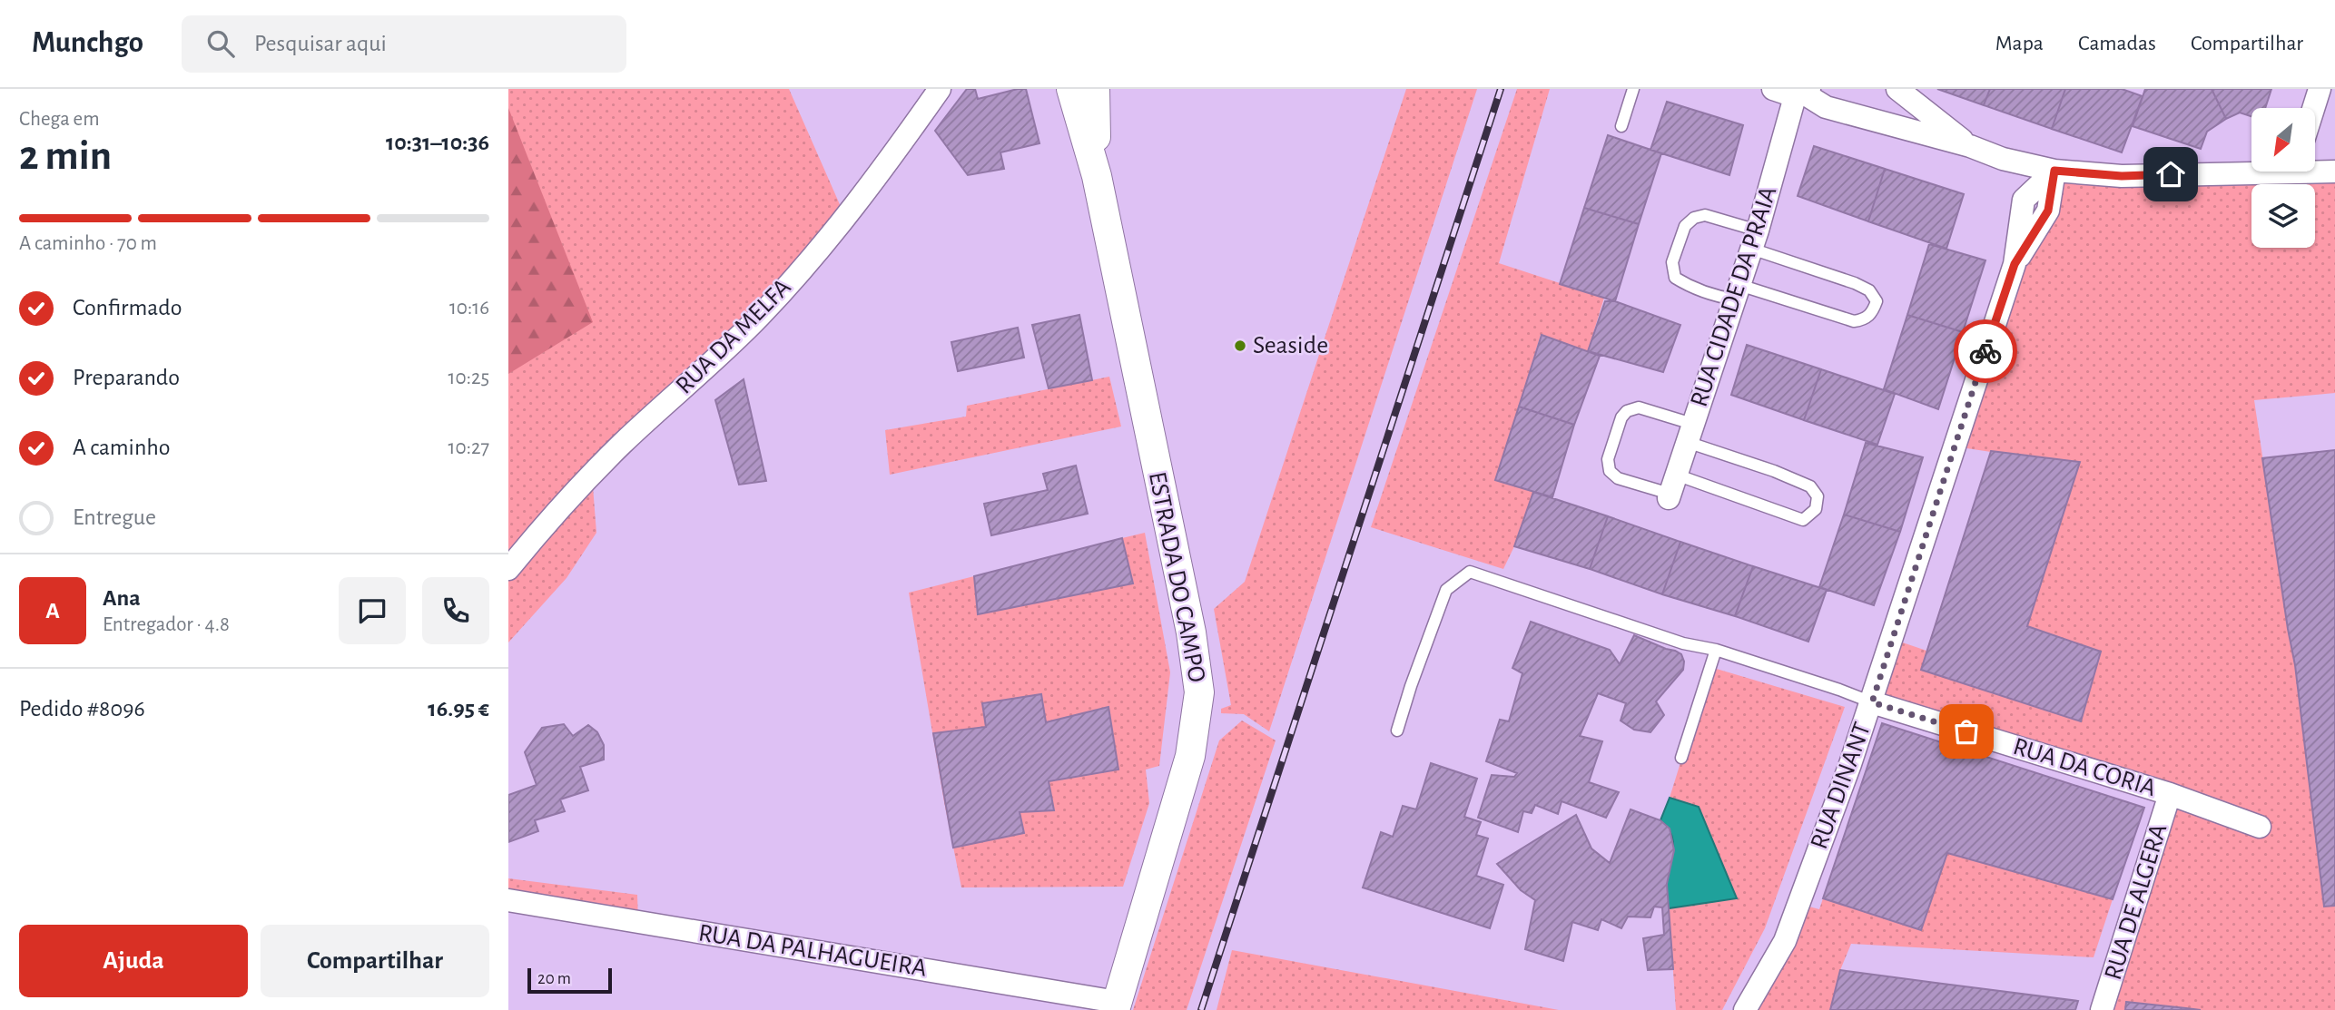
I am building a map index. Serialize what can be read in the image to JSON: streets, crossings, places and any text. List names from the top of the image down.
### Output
{
  "streets": {
    "street": [
      "RUA CIDADE DA PRAIA",
      "RUA DA MELFA",
      "ESTRADA DO CAMPO",
      "RUA DA CORIA",
      "RUA DINANT",
      "RUA DE ALGERA",
      "RUA DA PALHAGUEIRA"
    ]
  },
  "crossings": [
    ["ESTRADA DO CAMPO", "RUA DA PALHAGUEIRA"],
    ["RUA DA CORIA", "RUA DINANT"],
    ["RUA DA CORIA", "RUA DE ALGERA"]
  ],
  "places": ["Seaside"],
  "scale_bar": "20 m",
  "north": "bottom left",
  "page": {
    "header": "Munchgo",
    "search": "Pesquisar aqui",
    "nav": ["Mapa", "Camadas", "Compartilhar"],
    "heading": ["2 min", "Chega em", "10:31–10:36"],
    "panel": [
      "Ana",
      "Entregador · 4.8",
      "Pedido #8096",
      "16.95 €"
    ],
    "bar": "A caminho · 70 m",
    "list": [
      ["Confirmado", "10:16"],
      ["Preparando", "10:25"],
      ["A caminho", "10:27"],
      "Entregue"
    ],
    "round": "A",
    "buttons": ["Ajuda", "Compartilhar"],
    "scale": "20 m"
  }
}
